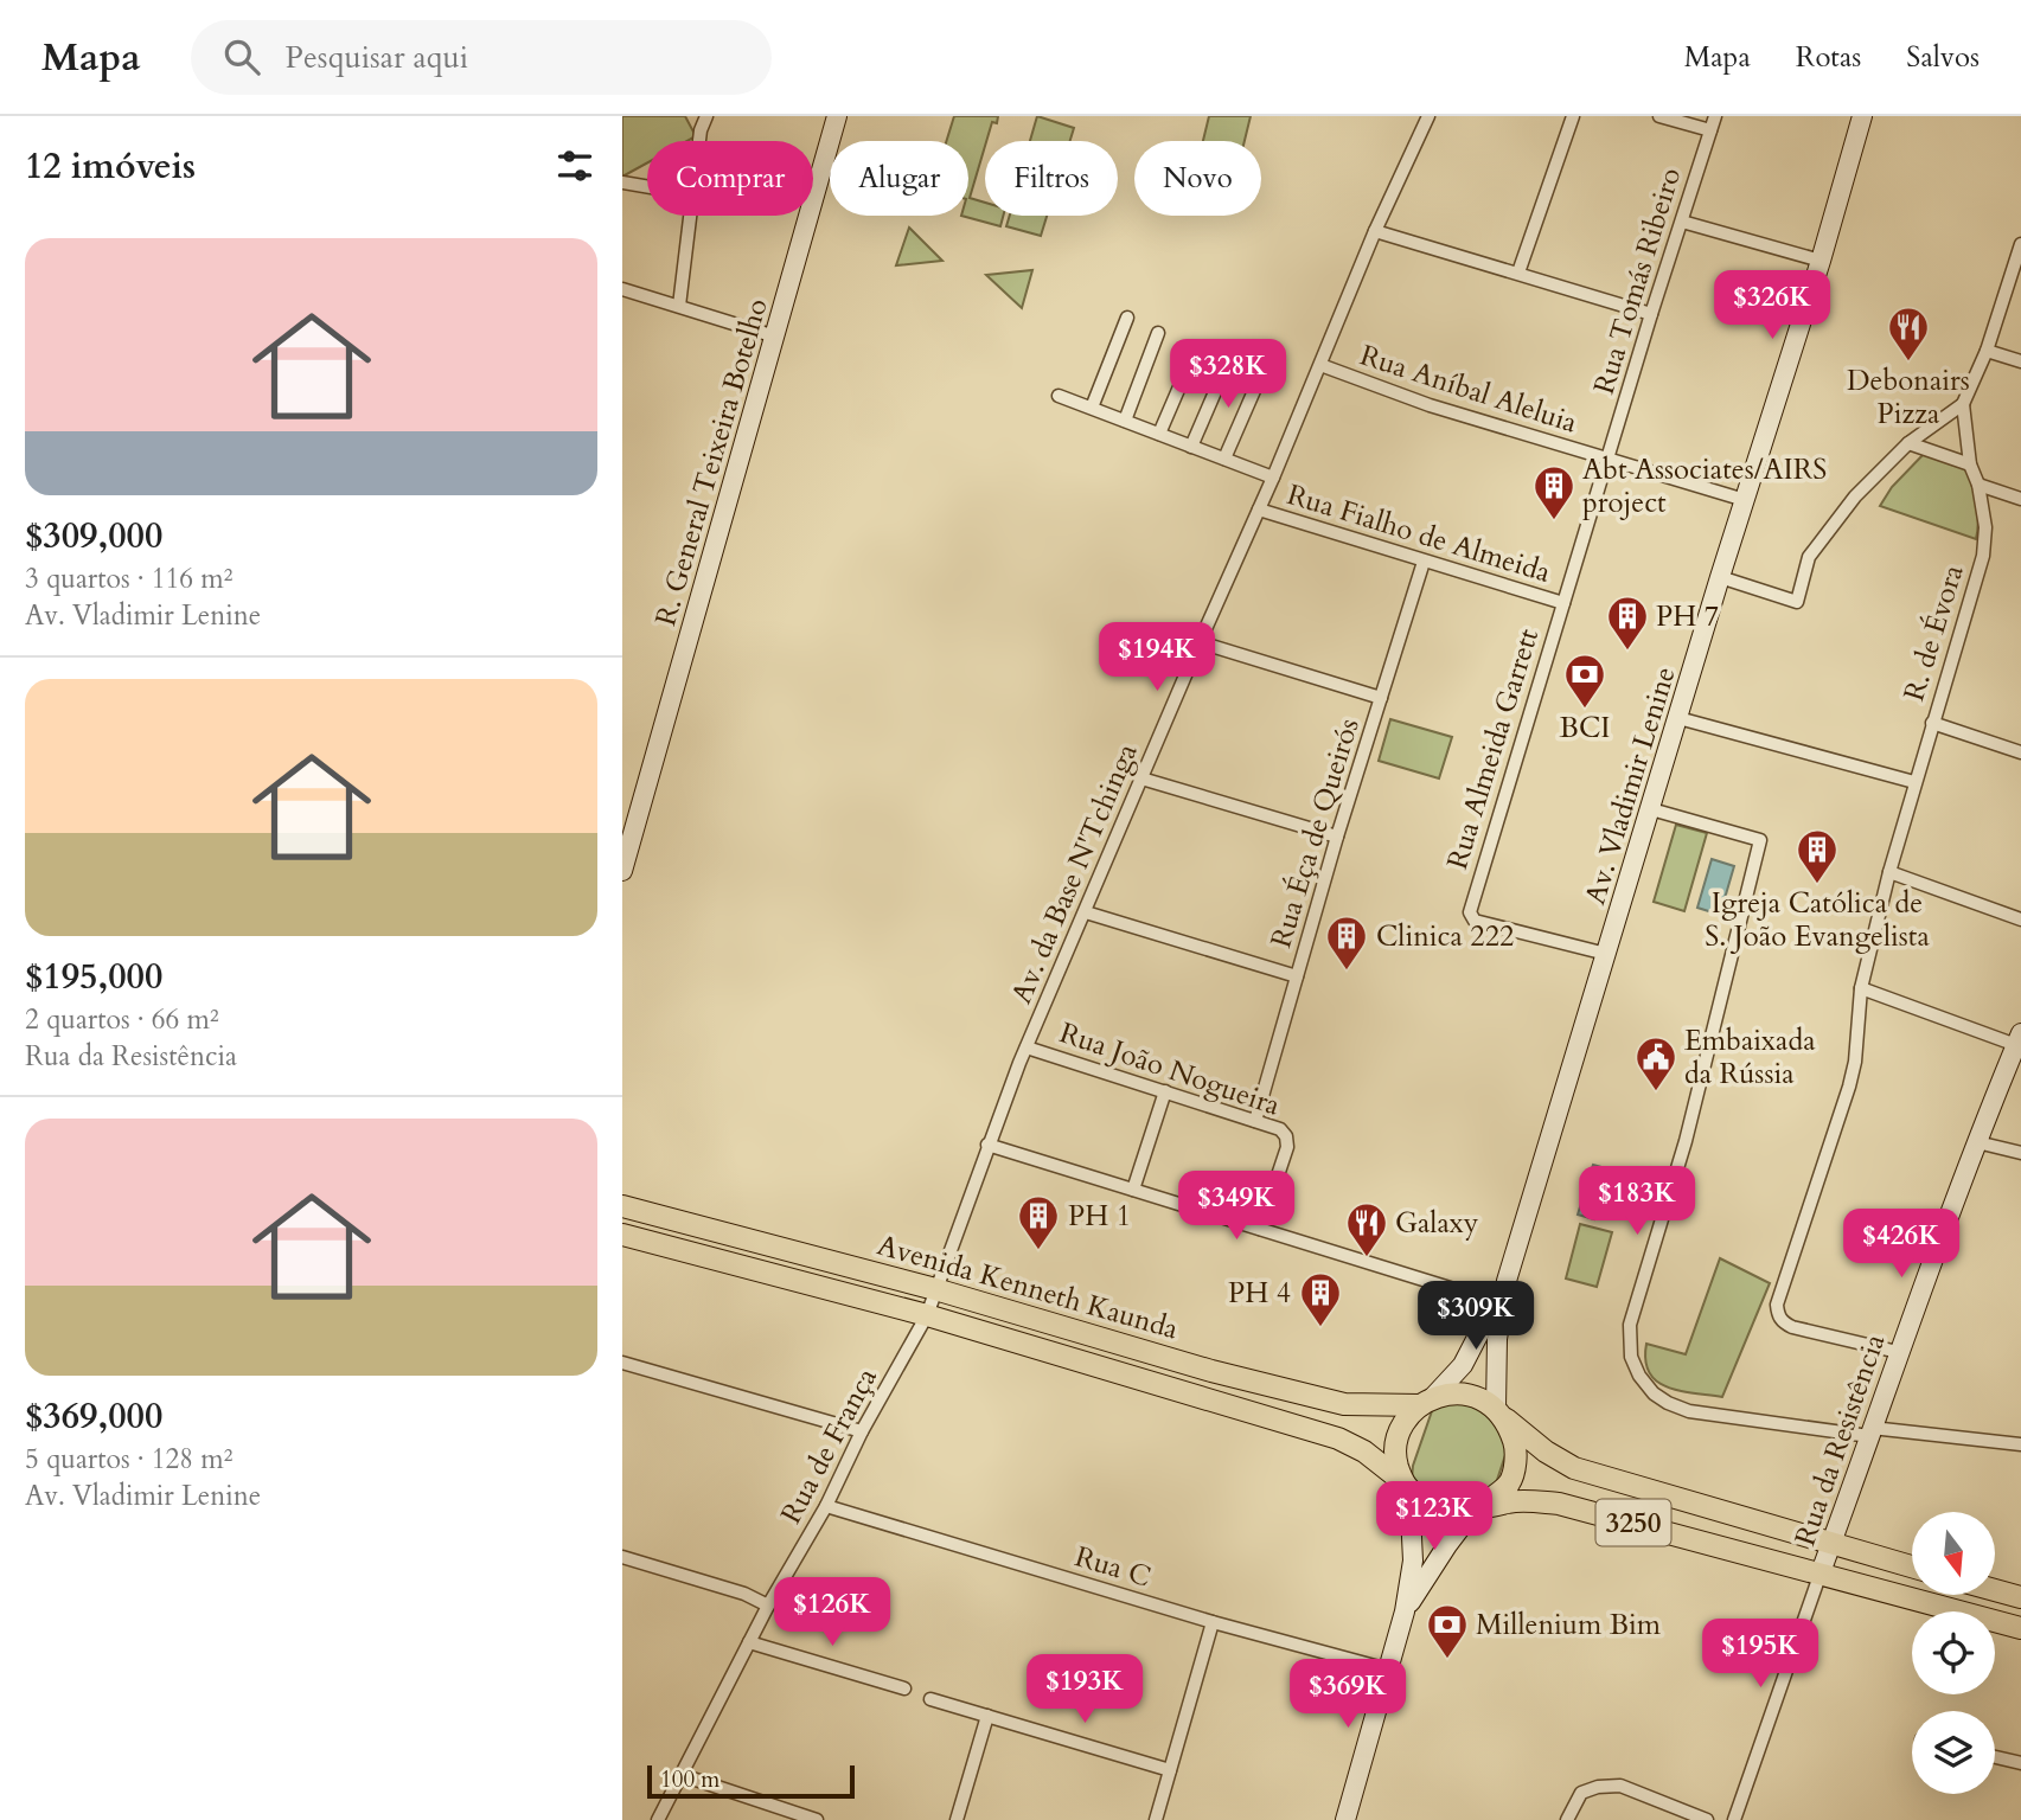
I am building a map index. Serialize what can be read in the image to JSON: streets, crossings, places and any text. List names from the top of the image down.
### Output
{
  "streets": {
    "main road": [
      "R. General Teixeira Botelho",
      "Av. Vladimir Lenine",
      "Avenida Kenneth Kaunda",
      "Rua da Resistência",
      "3250"
    ],
    "street": [
      "Rua Tomás Ribeiro",
      "Rua Aníbal Aleluia",
      "Rua Fialho de Almeida",
      "R. de Évora",
      "Rua Almeida Garrett",
      "Rua Éça de Queirós",
      "Av. da Base N'Tchinga",
      "Rua João Nogueira",
      "Rua de França",
      "Rua C"
    ]
  },
  "crossings": [
    ["Rua Tomás Ribeiro", "Rua Aníbal Aleluia"],
    ["Rua Tomás Ribeiro", "Rua Almeida Garrett"],
    ["Rua Aníbal Aleluia", "Rua Almeida Garrett"],
    ["Rua Aníbal Aleluia", "Av. Vladimir Lenine"],
    ["Rua Aníbal Aleluia", "Av. da Base N'Tchinga"],
    ["Rua Fialho de Almeida", "Rua Almeida Garrett"],
    ["Rua Fialho de Almeida", "Rua Éça de Queirós"],
    ["Rua Fialho de Almeida", "Av. da Base N'Tchinga"],
    ["R. de Évora", "Rua da Resistência"],
    ["Rua Almeida Garrett", "Av. Vladimir Lenine"],
    ["Av. Vladimir Lenine", "Avenida Kenneth Kaunda"],
    ["Av. Vladimir Lenine", "3250"],
    ["Rua Éça de Queirós", "Rua João Nogueira"],
    ["Av. da Base N'Tchinga", "Rua João Nogueira"],
    ["Av. da Base N'Tchinga", "Avenida Kenneth Kaunda"],
    ["Av. da Base N'Tchinga", "Rua de França"],
    ["Avenida Kenneth Kaunda", "Rua de França"],
    ["Avenida Kenneth Kaunda", "3250"],
    ["Rua da Resistência", "3250"],
    ["Rua de França", "Rua C"]
  ],
  "places": {
    "restaurant": ["Debonairs Pizza", "Galaxy"],
    "building": [
      "Abt Associates/AIRS project",
      "PH 7",
      "Igreja Católica de S. João Evangelista",
      "Clinica 222",
      "PH 1",
      "PH 4"
    ],
    "bank": ["BCI", "Millenium Bim"],
    "public building": ["Embaixada da Rússia"]
  },
  "scale_bar": "100 m",
  "north": "bottom",
  "page": {
    "header": "Mapa",
    "search": "Pesquisar aqui",
    "nav": ["Mapa", "Rotas", "Salvos"],
    "heading": "12 imóveis",
    "chip": [
      "Comprar",
      "Alugar",
      "Filtros",
      "Novo"
    ],
    "list": [
      {
        "name": "$309,000",
        "note": "3 quartos · 116 m² · Av. Vladimir Lenine"
      },
      {
        "name": "$195,000",
        "note": "2 quartos · 66 m² · Rua da Resistência"
      },
      {
        "name": "$369,000",
        "note": "5 quartos · 128 m² · Av. Vladimir Lenine"
      }
    ],
    "price": [
      "$326K",
      "$328K",
      "$194K",
      "$183K",
      "$349K",
      "$426K",
      "$309K",
      "$123K",
      "$126K",
      "$195K",
      "$193K",
      "$369K"
    ],
    "scale": "100 m"
  }
}
